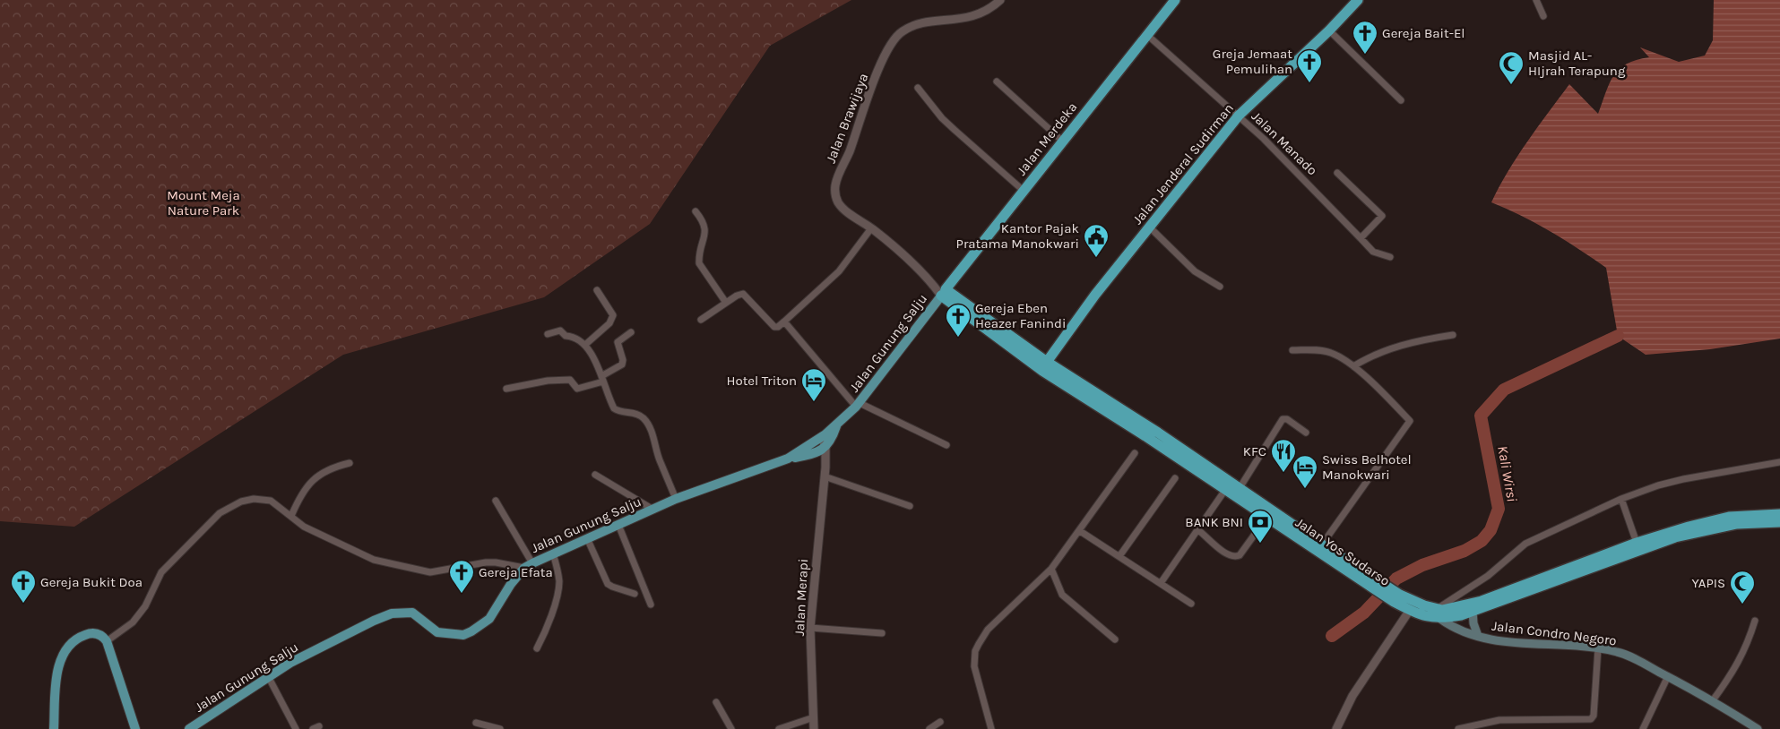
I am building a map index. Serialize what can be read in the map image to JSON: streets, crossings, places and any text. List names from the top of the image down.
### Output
{
  "streets": {
    "highway": ["Jalan Merdeka", "Jalan Jenderal Sudirman", "Jalan Yos Sudarso"],
    "main road": ["Jalan Gunung Salju", "Jalan Condro Negoro"],
    "street": ["Jalan Brawijaya", "Jalan Manado", "Jalan Merapi"]
  },
  "crossings": [
    ["Jalan Brawijaya", "Jalan Merdeka"],
    ["Jalan Brawijaya", "Jalan Gunung Salju"],
    ["Jalan Brawijaya", "Jalan Yos Sudarso"],
    ["Jalan Merdeka", "Jalan Manado"],
    ["Jalan Merdeka", "Jalan Gunung Salju"],
    ["Jalan Merdeka", "Jalan Yos Sudarso"],
    ["Jalan Manado", "Jalan Jenderal Sudirman"],
    ["Jalan Jenderal Sudirman", "Jalan Yos Sudarso"],
    ["Jalan Gunung Salju", "Jalan Yos Sudarso"],
    ["Jalan Gunung Salju", "Jalan Merapi"],
    ["Jalan Yos Sudarso", "Jalan Condro Negoro"]
  ],
  "water": ["Kali Wirsi"],
  "parks": ["Mount Meja Nature Park"],
  "places": {
    "church": [
      "Gereja Bait-El",
      "Greja Jemaat Pemulihan",
      "Gereja Eben Heazer Fanindi",
      "Gereja Efata",
      "Gereja Bukit Doa"
    ],
    "mosque": ["Masjid AL- HIjrah Terapung", "YAPIS"],
    "public building": ["Kantor Pajak Pratama Manokwari"],
    "hotel": ["Hotel Triton", "Swiss Belhotel Manokwari"],
    "restaurant": ["KFC"],
    "bank": ["BANK BNI"]
  }
}
